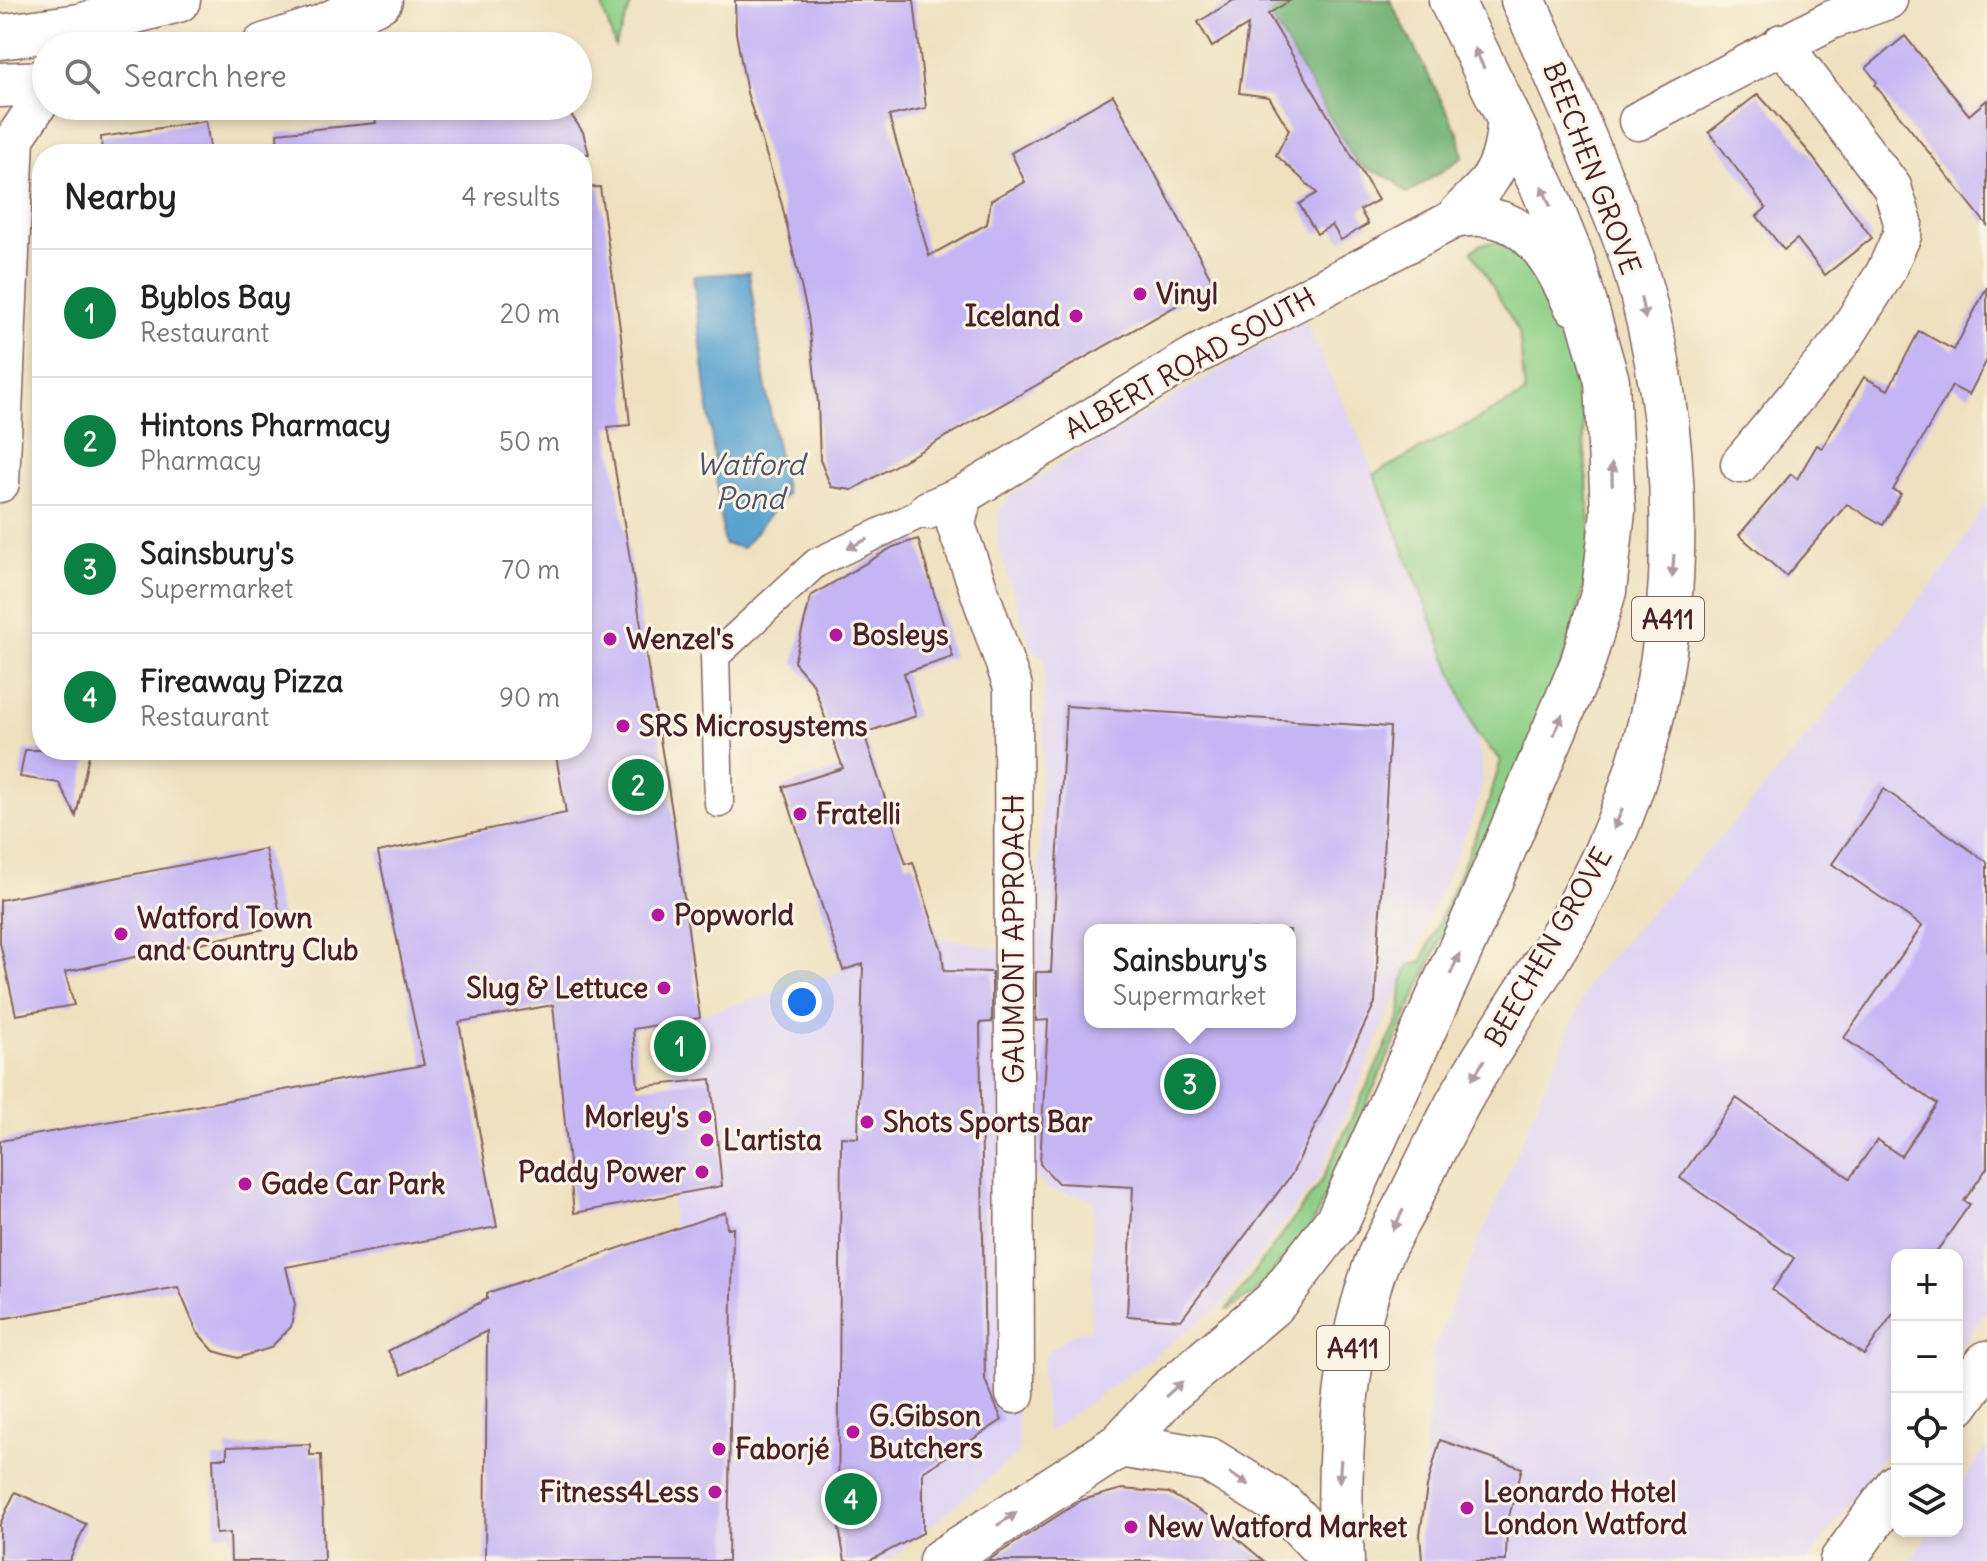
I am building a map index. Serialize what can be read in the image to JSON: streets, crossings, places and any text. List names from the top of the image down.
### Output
{
  "streets": {
    "main road": ["BEECHEN GROVE", "A411"],
    "street": ["ALBERT ROAD SOUTH", "GAUMONT APPROACH"]
  },
  "crossings": [
    ["BEECHEN GROVE", "ALBERT ROAD SOUTH"],
    ["BEECHEN GROVE", "A411"],
    ["ALBERT ROAD SOUTH", "GAUMONT APPROACH"]
  ],
  "water": ["Watford Pond"],
  "places": [
    "Vinyl",
    "Iceland",
    "Bosleys",
    "Wenzel's",
    "SRS Microsystems",
    "Fratelli",
    "Popworld",
    "Watford Town and Country Club",
    "Slug & Lettuce",
    "Morley's",
    "Shots Sports Bar",
    "L'artista",
    "Paddy Power",
    "Gade Car Park",
    "G.Gibson Butchers",
    "Faborjé",
    "Fitness4Less",
    "Leonardo Hotel London Watford",
    "New Watford Market"
  ],
  "page": {
    "search": "Search here",
    "heading": ["Nearby", "4 results"],
    "list": [
      {
        "mark": "1",
        "name": "Byblos Bay",
        "note": "Restaurant",
        "value": "20 m"
      },
      {
        "mark": "2",
        "name": "Hintons Pharmacy",
        "note": "Pharmacy",
        "value": "50 m"
      },
      {
        "mark": "3",
        "name": "Sainsbury's",
        "note": "Supermarket",
        "value": "70 m"
      },
      {
        "mark": "4",
        "name": "Fireaway Pizza",
        "note": "Restaurant",
        "value": "90 m"
      }
    ],
    "pins": [
      "2",
      "1",
      "3",
      "4"
    ],
    "popup": ["Sainsbury's", "Supermarket"],
    "map_buttons": ["+", "−"]
  }
}
